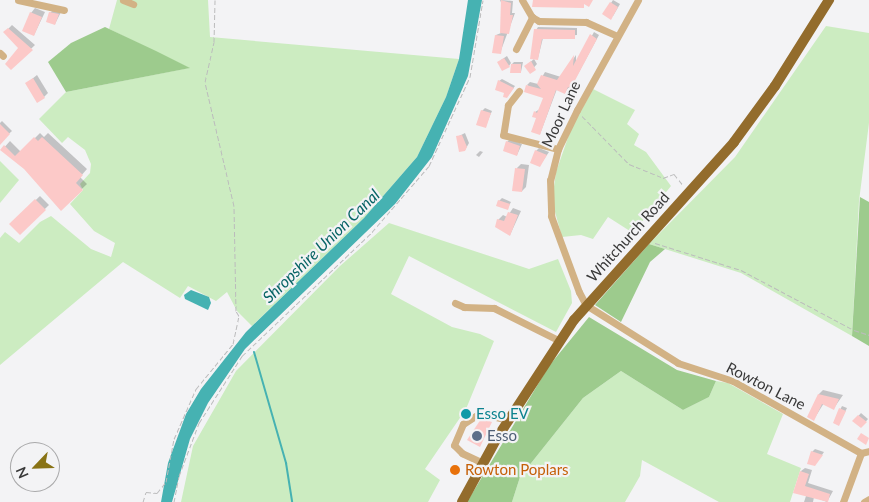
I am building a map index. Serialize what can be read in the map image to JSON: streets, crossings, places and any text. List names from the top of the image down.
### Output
{
  "streets": {
    "highway": ["Whitchurch Road"],
    "street": ["Moor Lane", "Rowton Lane"]
  },
  "crossings": [
    ["Moor Lane", "Whitchurch Road"],
    ["Moor Lane", "Rowton Lane"],
    ["Whitchurch Road", "Rowton Lane"]
  ],
  "water": ["Shropshire Union Canal"],
  "places": ["Esso EV", "Esso", "Rowton Poplars"],
  "north": "bottom left"
}
